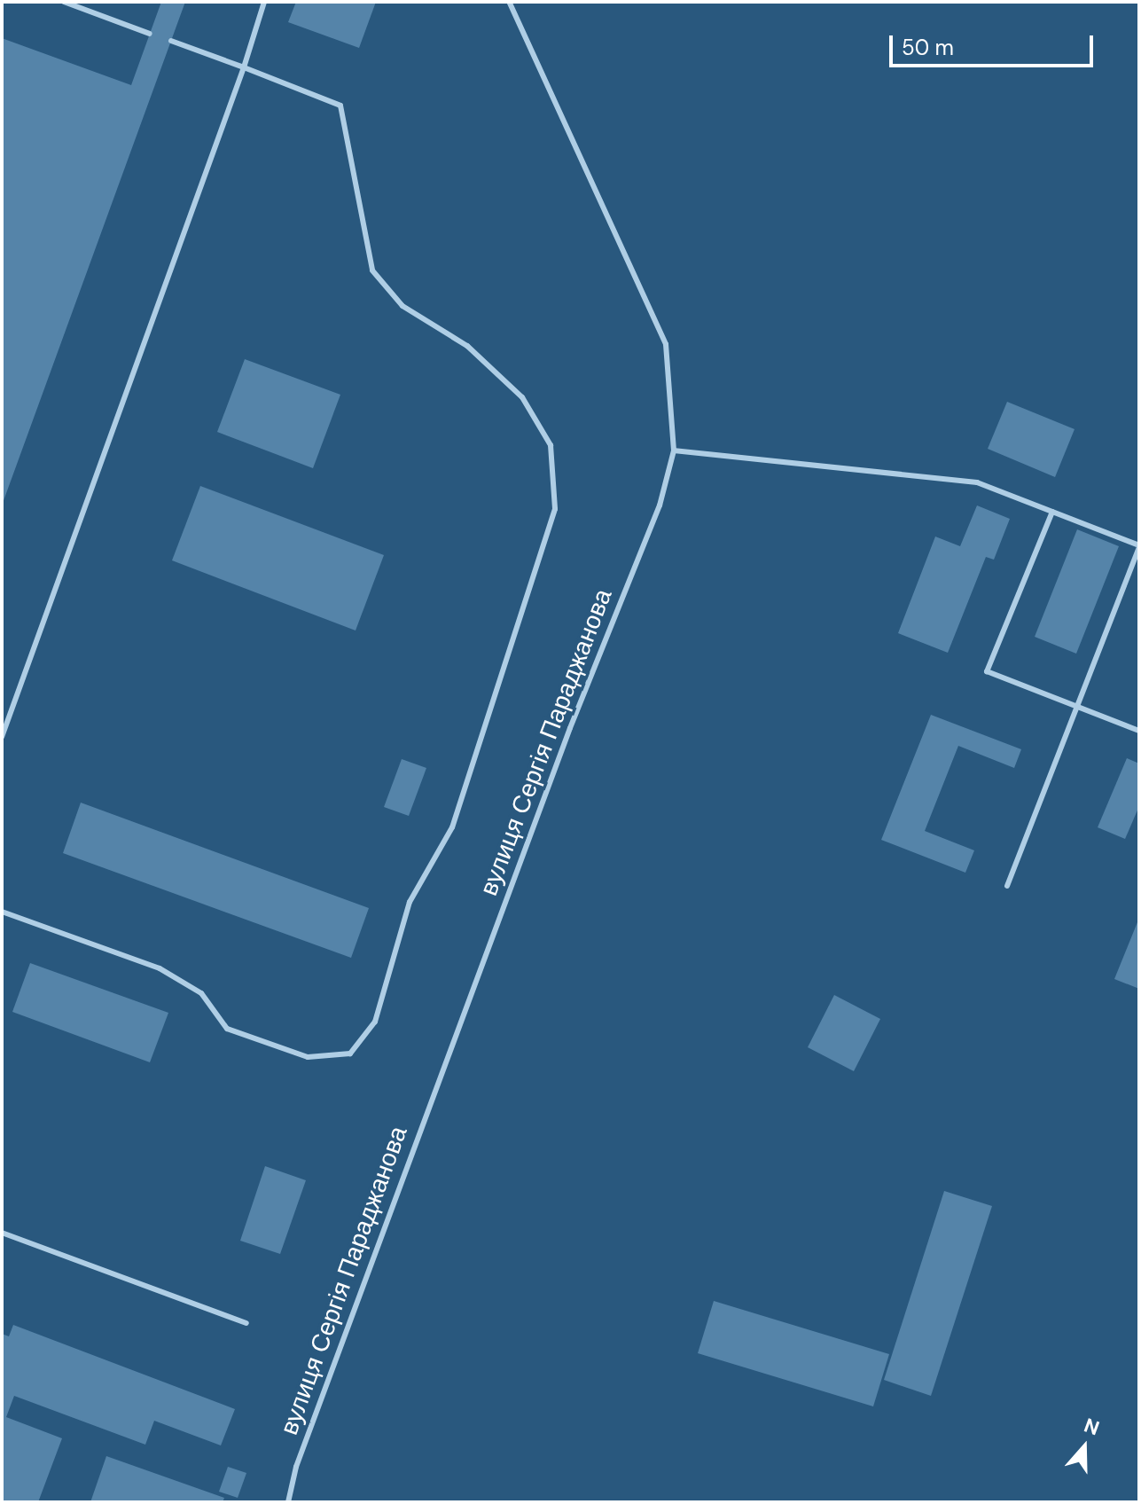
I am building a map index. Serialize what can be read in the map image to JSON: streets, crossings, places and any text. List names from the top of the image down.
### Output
{
  "streets": {
    "lane": ["вулиця Сергія Параджанова"]
  },
  "scale_bar": "50 m",
  "north": "top"
}
